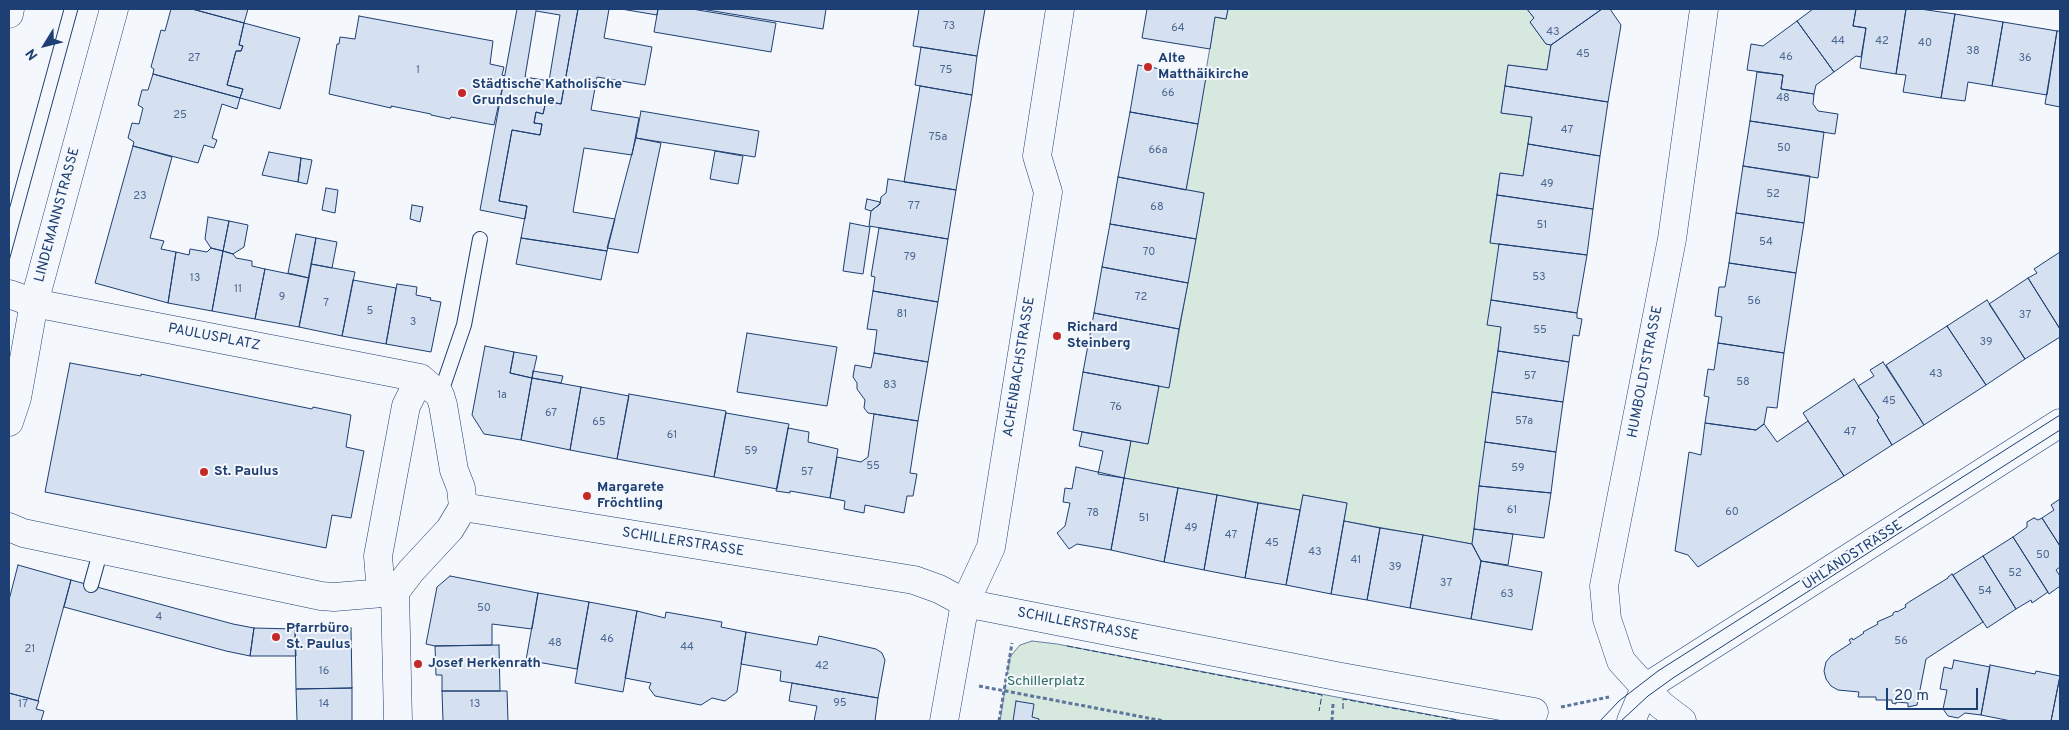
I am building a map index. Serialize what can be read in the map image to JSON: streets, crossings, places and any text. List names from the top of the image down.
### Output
{
  "streets": {
    "street": [
      "LINDEMANNSTRASSE",
      "PAULUSPLATZ",
      "ACHENBACHSTRASSE",
      "HUMBOLDTSTRASSE",
      "SCHILLERSTRASSE",
      "UHLANDSTRASSE"
    ]
  },
  "crossings": [
    ["LINDEMANNSTRASSE", "PAULUSPLATZ"],
    ["ACHENBACHSTRASSE", "SCHILLERSTRASSE"],
    ["HUMBOLDTSTRASSE", "UHLANDSTRASSE"]
  ],
  "parks": ["Schillerplatz"],
  "places": [
    "Alte Matthäikirche",
    "Städtische Katholische Grundschule",
    "Richard Steinberg",
    "St. Paulus",
    "Margarete Fröchtling",
    "Pfarrbüro St. Paulus",
    "Josef Herkenrath"
  ],
  "house_numbers": [
    "73",
    "64",
    "43",
    "44",
    "42",
    "40",
    "38",
    "45",
    "46",
    "27",
    "36",
    "1",
    "75",
    "66",
    "48",
    "25",
    "47",
    "75a",
    "50",
    "66a",
    "49",
    "52",
    "23",
    "77",
    "68",
    "51",
    "54",
    "70",
    "79",
    "53",
    "13",
    "11",
    "9",
    "72",
    "56",
    "7",
    "5",
    "81",
    "37",
    "3",
    "55",
    "39",
    "43",
    "57",
    "58",
    "83",
    "1a",
    "45",
    "76",
    "67",
    "57a",
    "65",
    "47",
    "61",
    "59",
    "55",
    "59",
    "57",
    "61",
    "60",
    "78",
    "51",
    "49",
    "47",
    "45",
    "43",
    "50",
    "41",
    "39",
    "52",
    "37",
    "54",
    "63",
    "50",
    "4",
    "46",
    "56",
    "48",
    "44",
    "21",
    "42",
    "16",
    "95",
    "17",
    "14",
    "13"
  ],
  "scale_bar": "20 m",
  "north": "bottom left"
}
